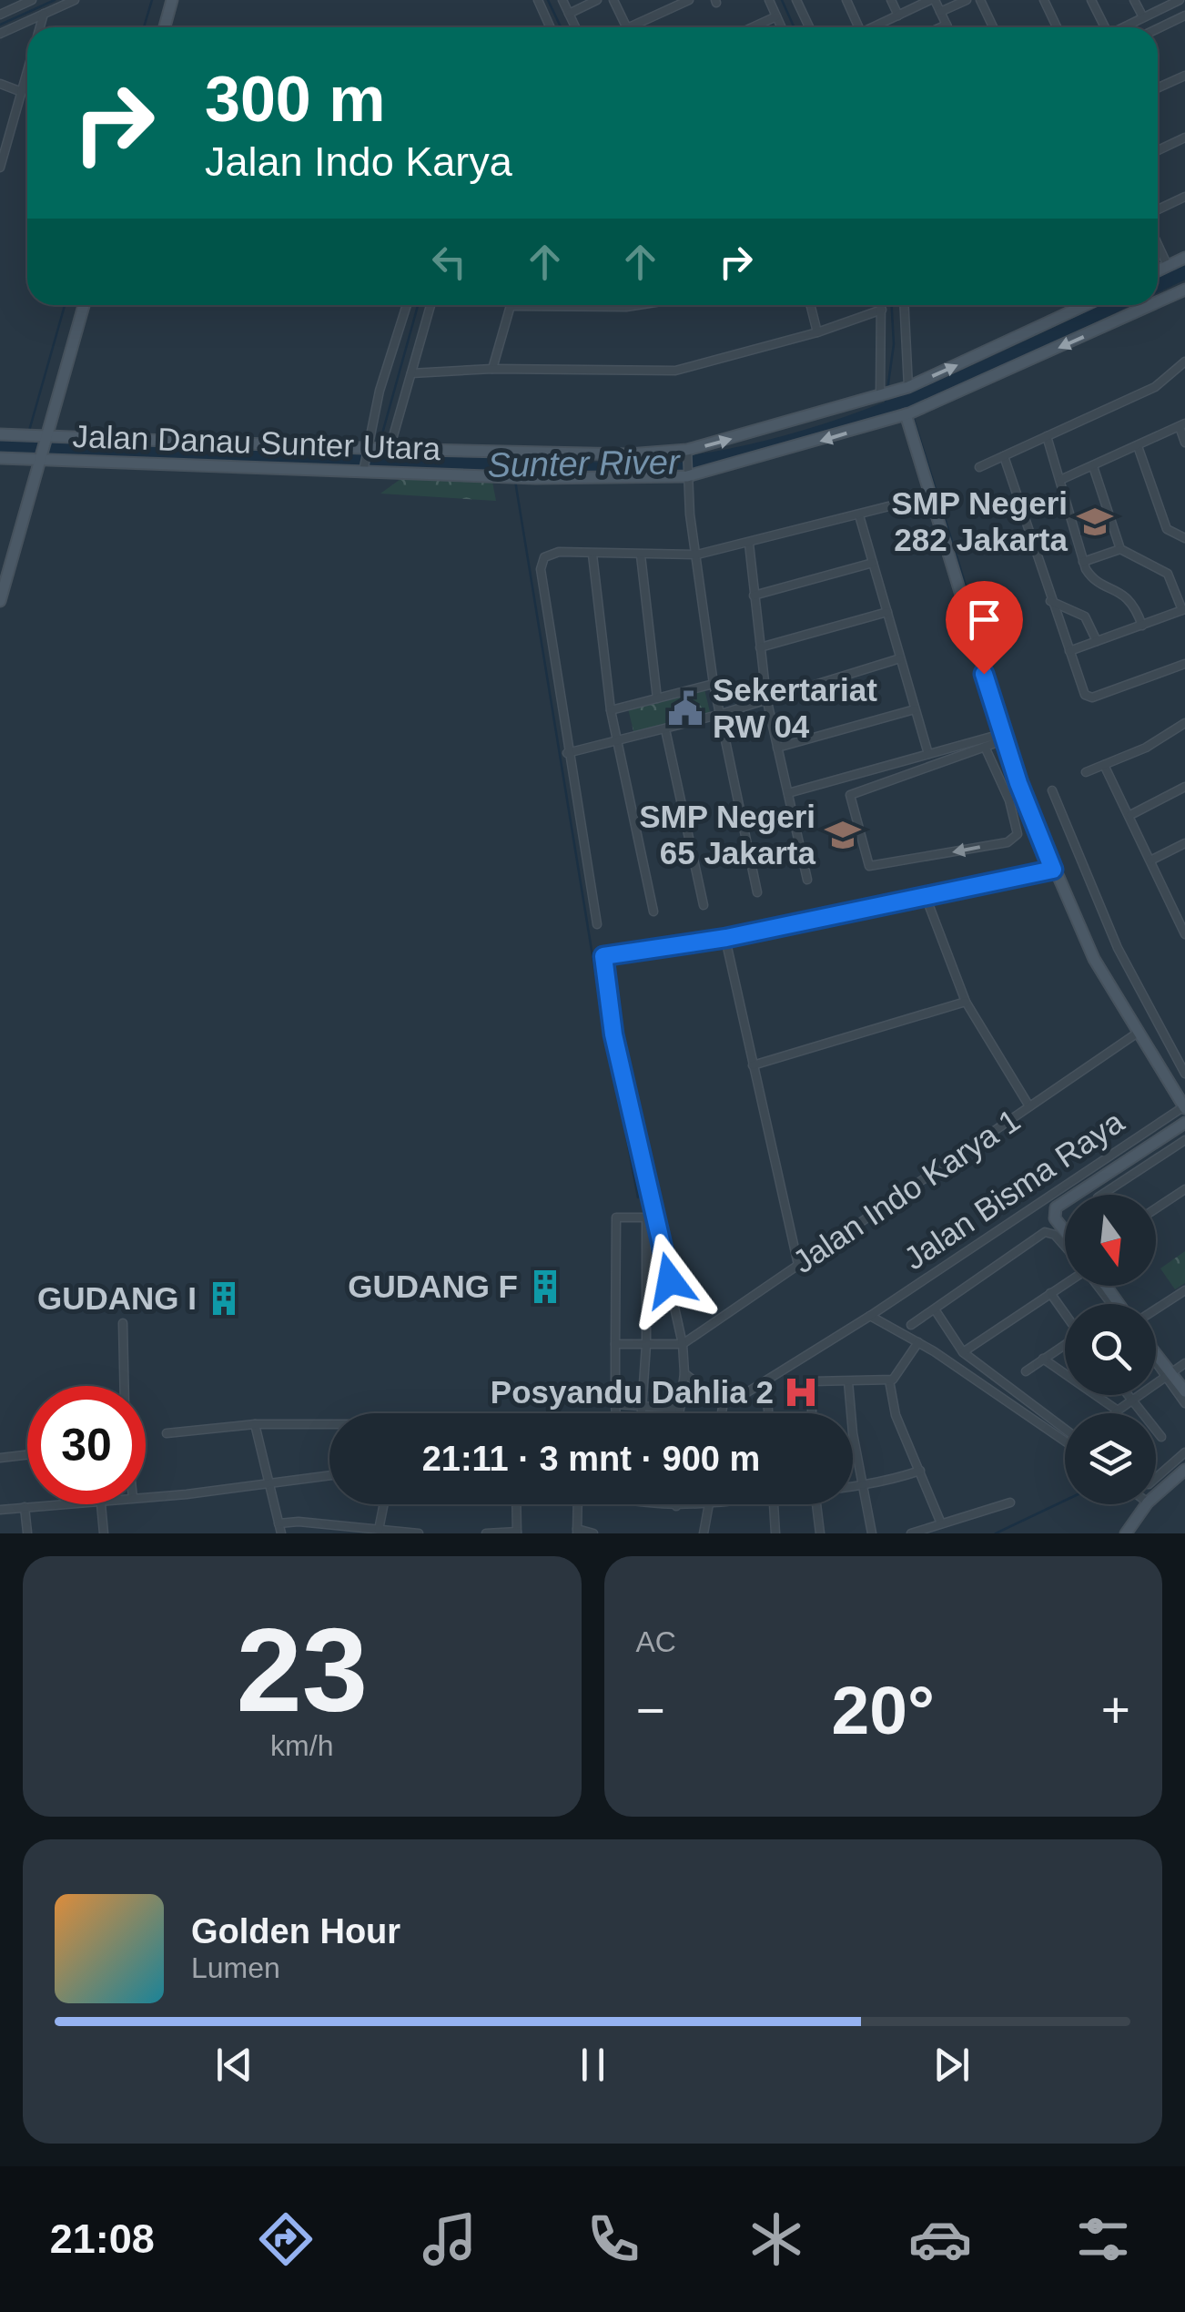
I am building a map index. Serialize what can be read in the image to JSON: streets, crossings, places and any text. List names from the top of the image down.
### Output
{
  "streets": {
    "main road": ["Jalan Danau Sunter Utara", "Jalan Bisma Raya"],
    "street": ["Jalan Indo Karya 1"]
  },
  "water": ["Sunter River"],
  "places": {
    "school or university": ["SMP Negeri 282 Jakarta", "SMP Negeri 65 Jakarta"],
    "public building": ["Sekertariat RW 04"],
    "building": ["GUDANG F", "GUDANG I"],
    "hospital": ["Posyandu Dahlia 2"]
  },
  "north": "bottom",
  "page": {
    "turn": ["300 m", "Jalan Indo Karya"],
    "limit": "30",
    "trip": "21:11 · 3 mnt · 900 m",
    "tile": [
      ["23", "km/h"],
      "AC"
    ],
    "heat": ["−", "20°", "+"],
    "song": ["Golden Hour", "Lumen"],
    "tabs": "21:08"
  }
}
